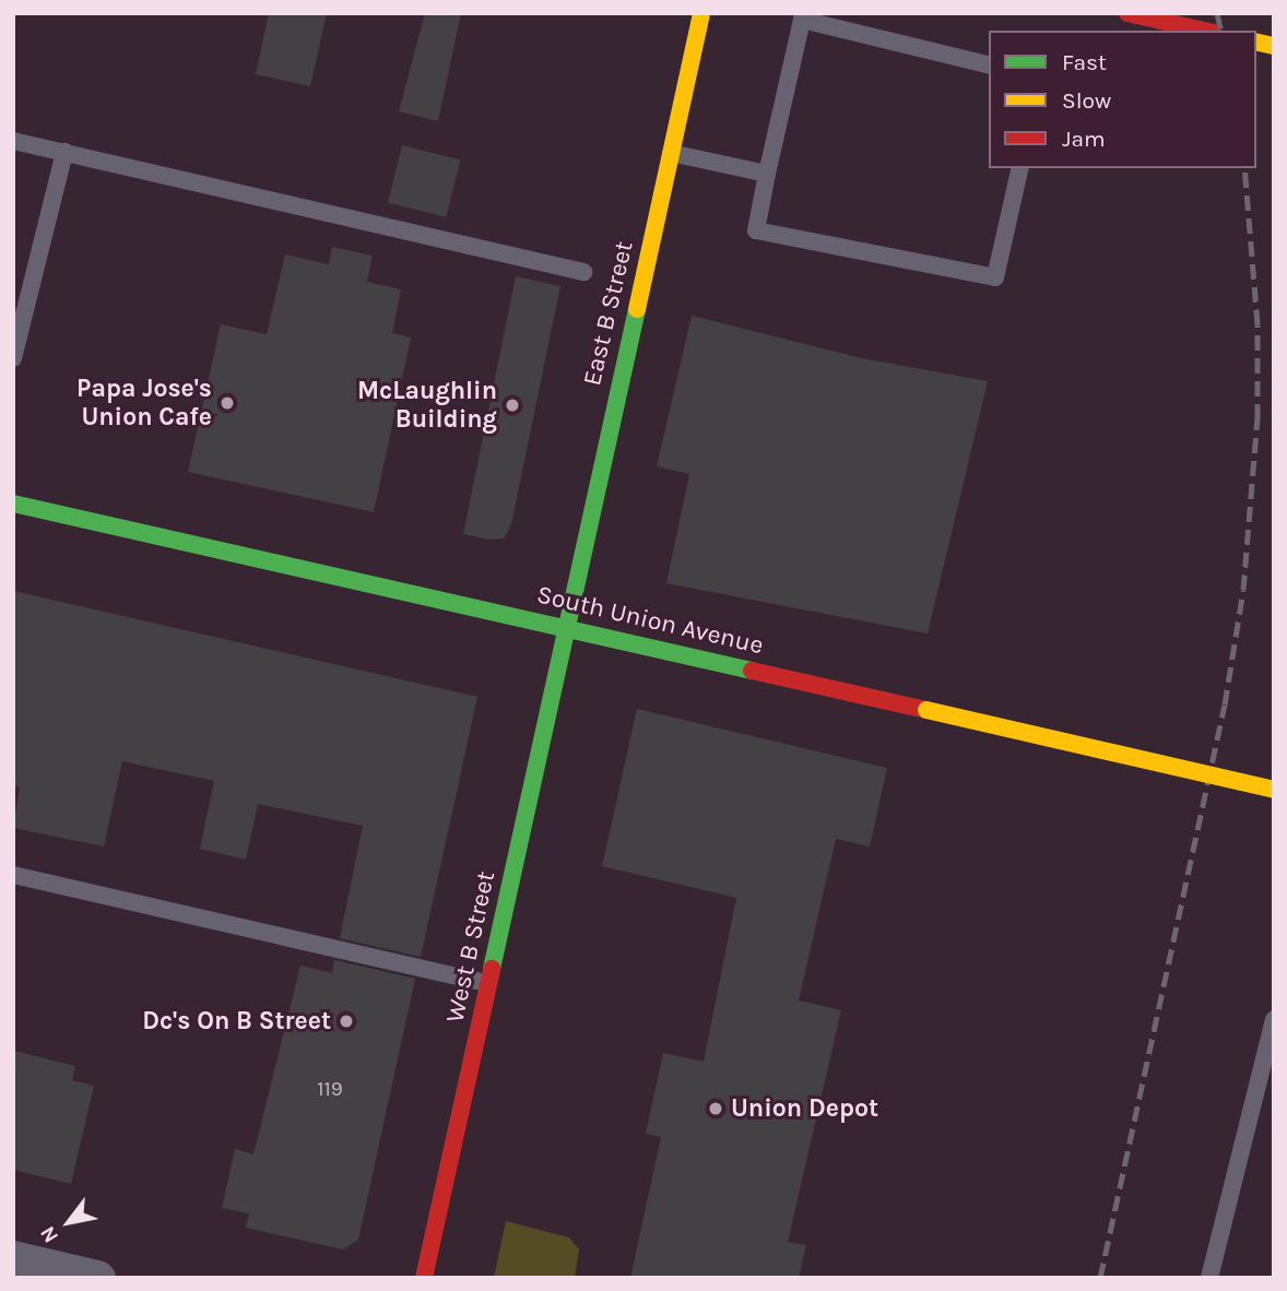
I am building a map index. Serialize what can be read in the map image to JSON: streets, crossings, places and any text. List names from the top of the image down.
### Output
{
  "streets": {
    "street": ["East B Street", "South Union Avenue", "West B Street"]
  },
  "crossings": [
    ["East B Street", "South Union Avenue"],
    ["East B Street", "West B Street"],
    ["South Union Avenue", "West B Street"]
  ],
  "places": [
    "Papa Jose's Union Cafe",
    "McLaughlin Building",
    "Dc's On B Street",
    "Union Depot"
  ],
  "house_numbers": ["119"],
  "legend": ["Fast", "Slow", "Jam"],
  "north": "bottom left"
}
